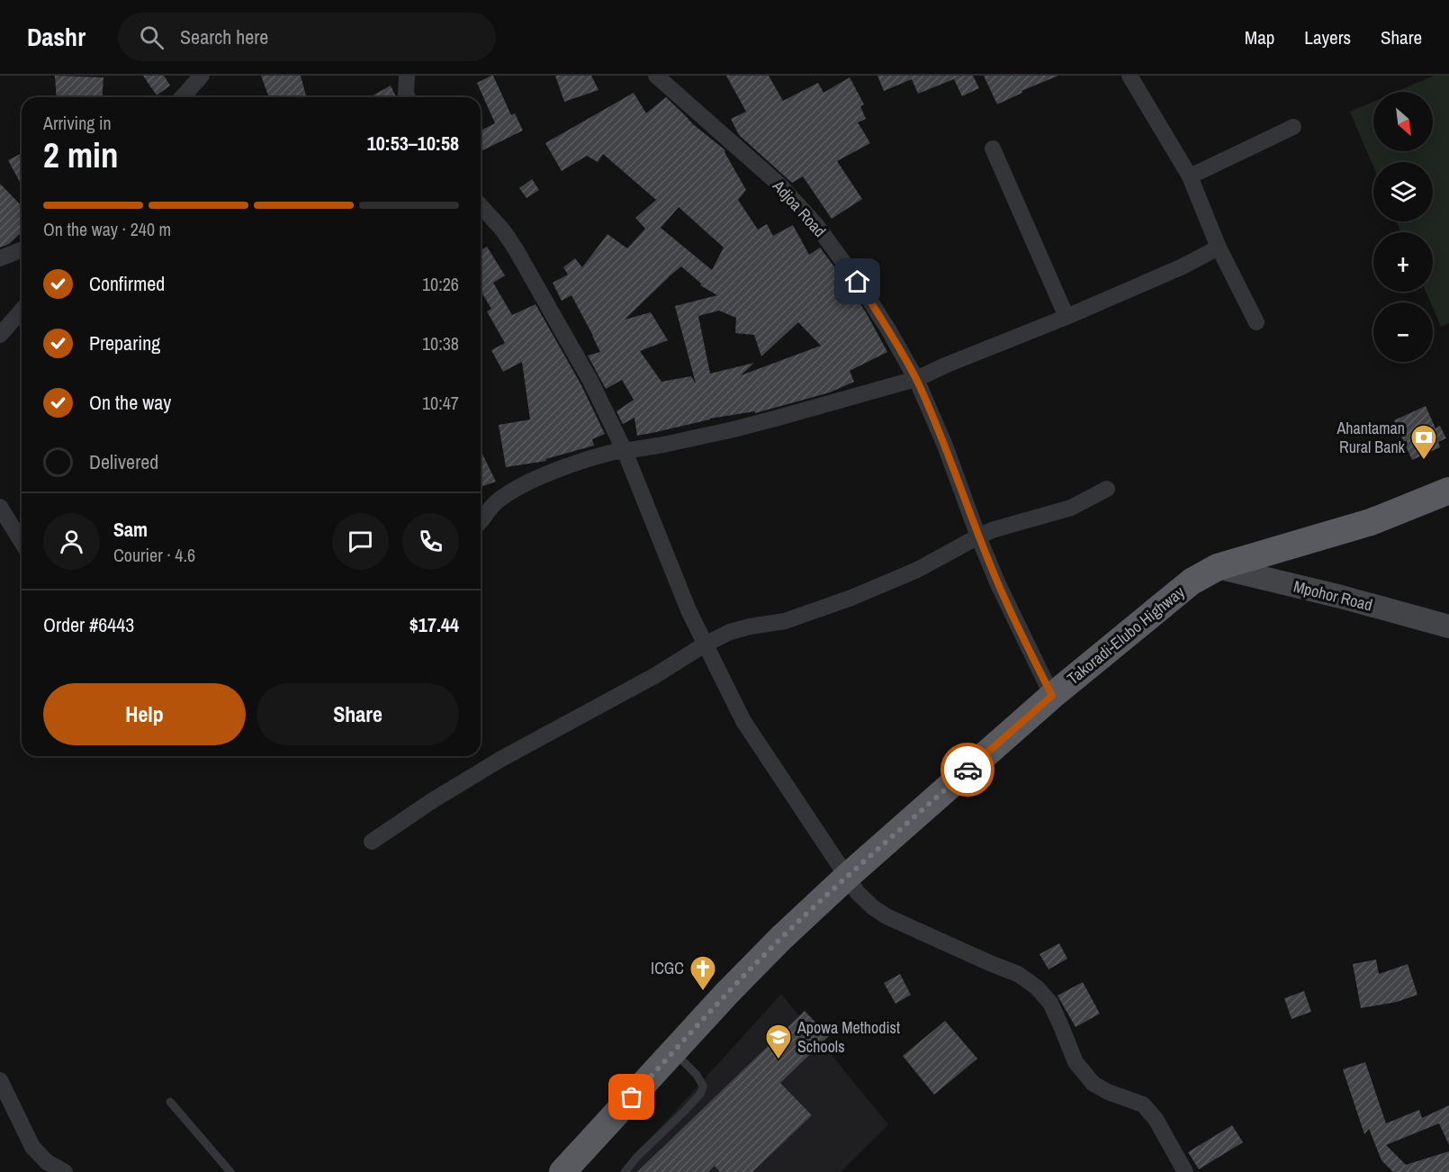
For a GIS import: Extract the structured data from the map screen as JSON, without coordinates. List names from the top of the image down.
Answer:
{
  "streets": {
    "highway": ["Takoradi-Elubo Highway"],
    "main road": ["Mpohor Road"],
    "street": ["Adjoa Road"]
  },
  "crossings": [
    ["Adjoa Road", "Takoradi-Elubo Highway"],
    ["Mpohor Road", "Takoradi-Elubo Highway"]
  ],
  "places": {
    "bank": ["Ahantaman Rural Bank"],
    "church": ["ICGC"],
    "school or university": ["Apowa Methodist Schools"]
  },
  "north": "bottom right",
  "page": {
    "header": "Dashr",
    "search": "Search here",
    "nav": ["Map", "Layers", "Share"],
    "map_buttons": ["+", "−"],
    "heading": ["2 min", "Arriving in", "10:53–10:58"],
    "panel": [
      "Sam",
      "Courier · 4.6",
      "Order #6443",
      "$17.44"
    ],
    "bar": "On the way · 240 m",
    "list": [
      ["Confirmed", "10:26"],
      ["Preparing", "10:38"],
      ["On the way", "10:47"],
      "Delivered"
    ],
    "buttons": ["Help", "Share"]
  }
}
